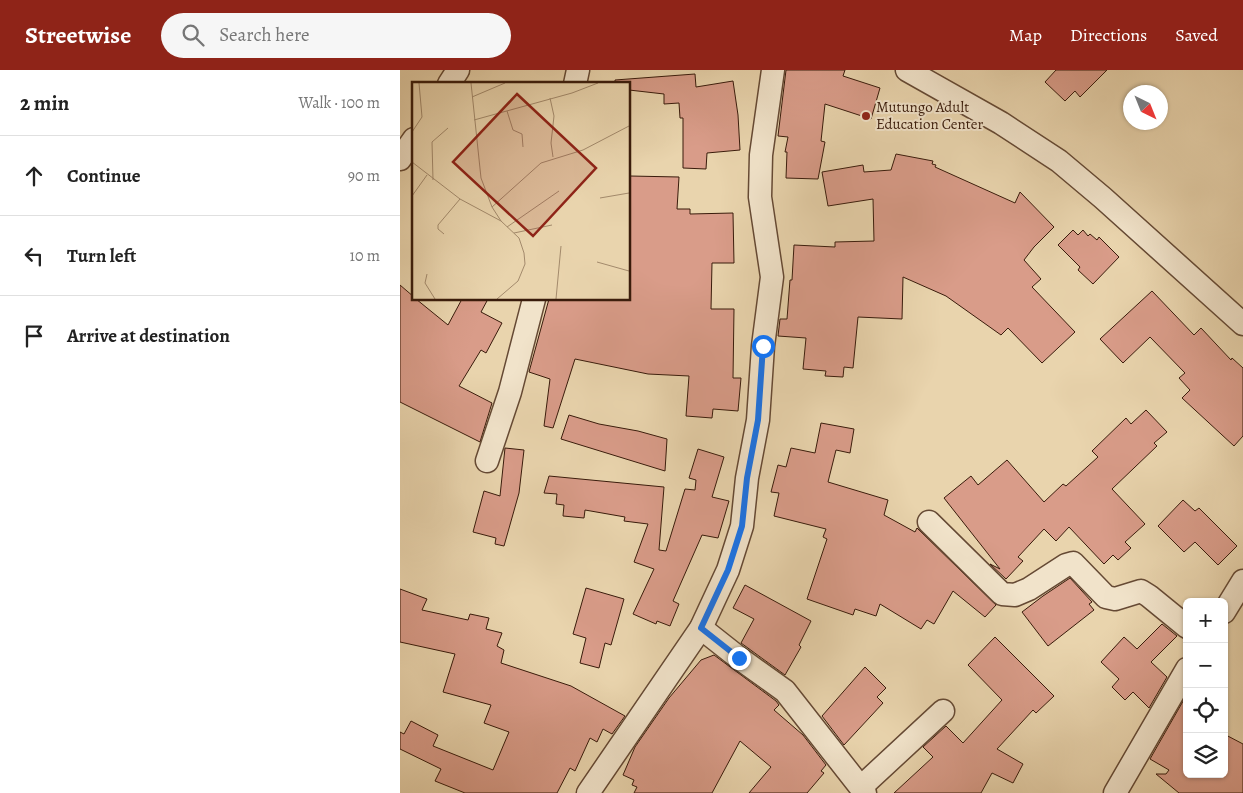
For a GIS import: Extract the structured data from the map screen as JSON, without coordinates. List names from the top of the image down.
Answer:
{
  "places": ["Mutungo Adult Education Center"],
  "north": "bottom right",
  "page": {
    "header": "Streetwise",
    "search": "Search here",
    "nav": ["Map", "Directions", "Saved"],
    "heading": ["2 min", "Walk · 100 m"],
    "list": [
      ["Continue", "90 m"],
      ["Turn left", "10 m"],
      "Arrive at destination"
    ],
    "map_buttons": ["+", "−"]
  }
}
